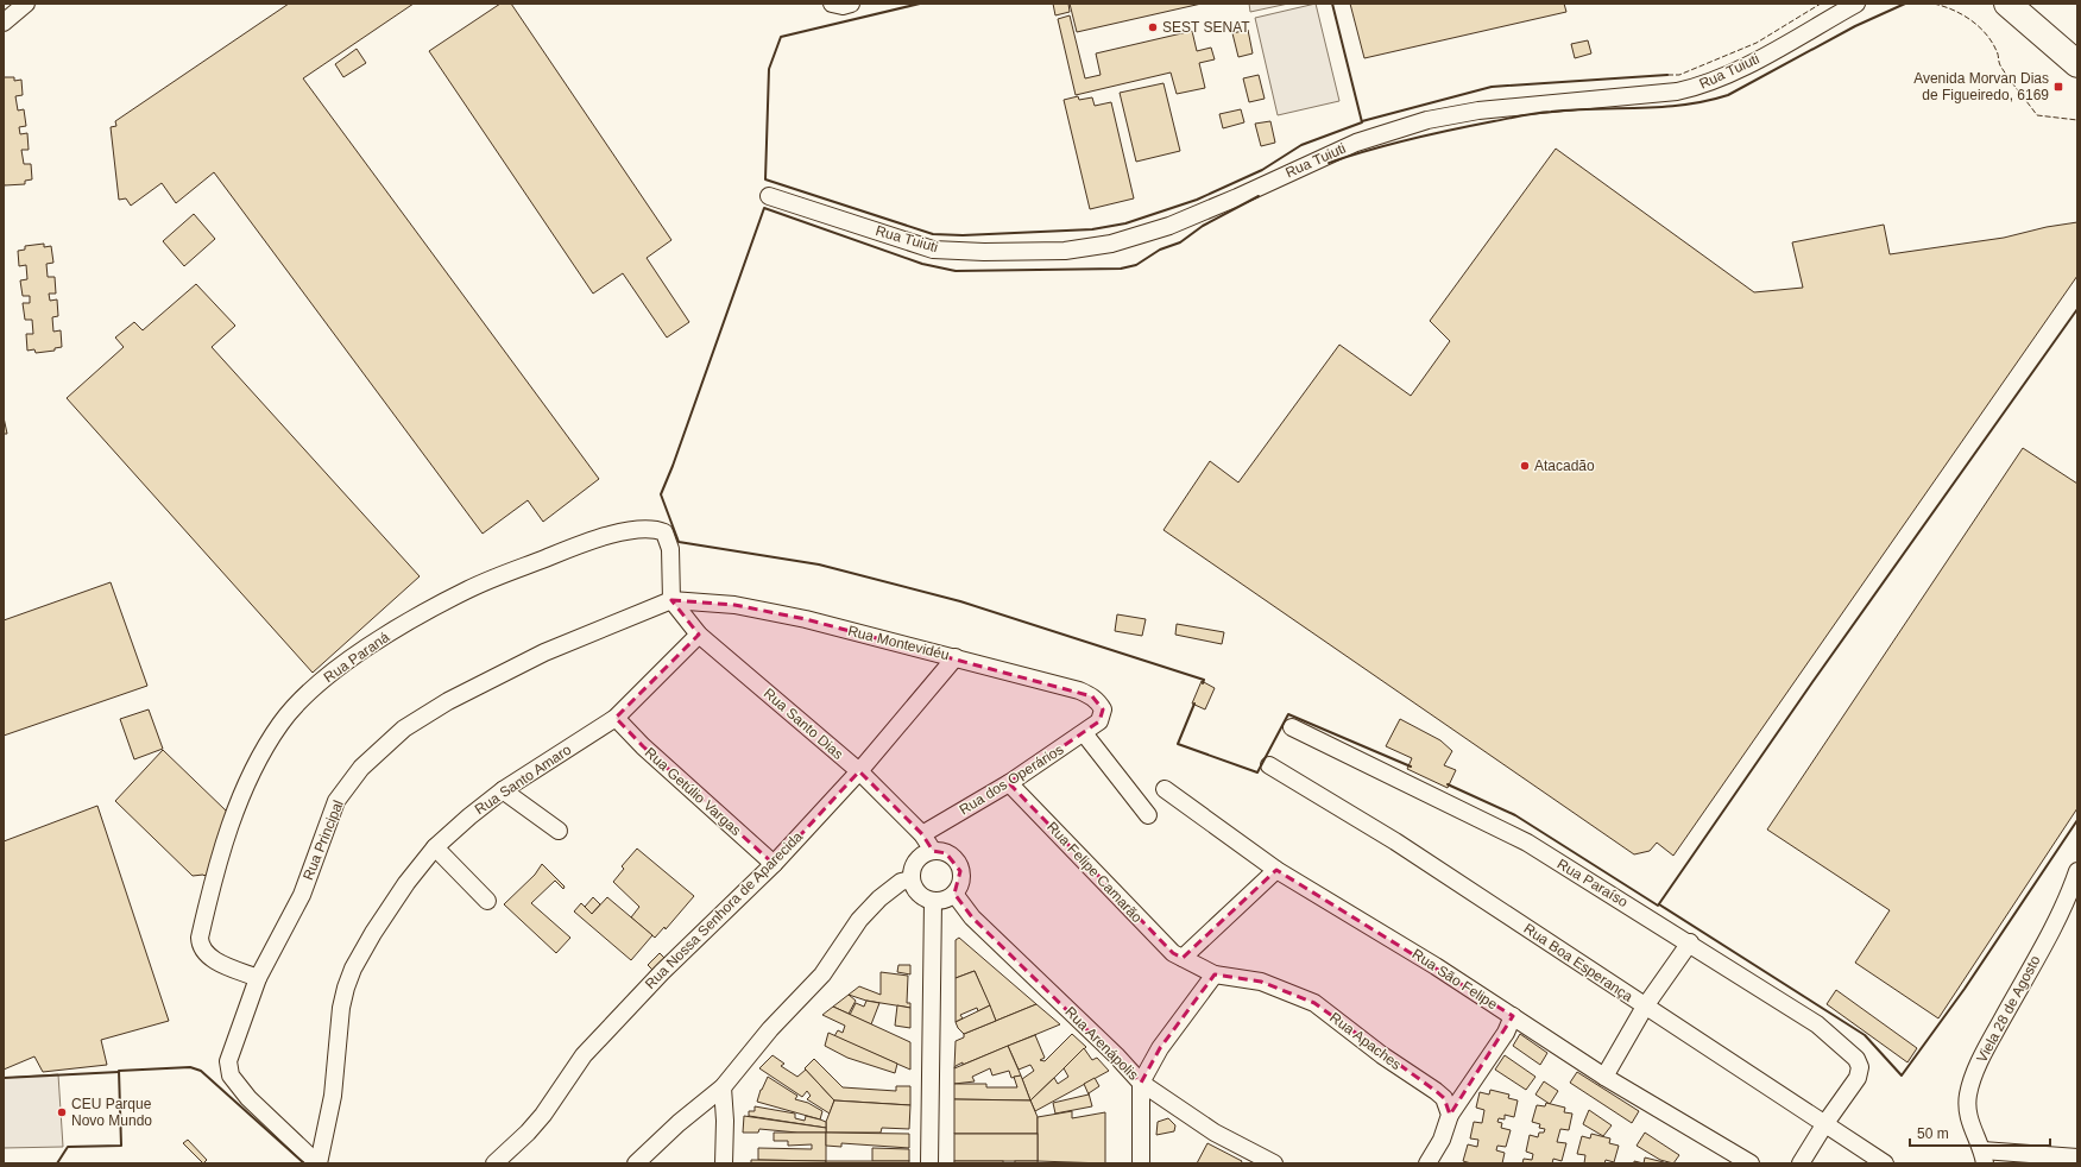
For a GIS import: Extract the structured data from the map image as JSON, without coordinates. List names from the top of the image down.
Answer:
{
  "streets": {
    "street": [
      "Rua Tuiuti",
      "Rua Montevidéu",
      "Rua Paraná",
      "Rua Santo Dias",
      "Rua Santo Amaro",
      "Rua dos Operários",
      "Rua Getúlio Vargas",
      "Rua Principal",
      "Rua Felipe Camarão",
      "Rua Paraíso",
      "Rua Nossa Senhora de Aparecida",
      "Rua Boa Esperança",
      "Rua São Felipe",
      "Viela 28 de Agosto",
      "Rua Apaches",
      "Rua Arenápolis"
    ]
  },
  "crossings": [
    ["Rua Montevidéu", "Rua Paraná"],
    ["Rua Montevidéu", "Rua Santo Dias"],
    ["Rua Montevidéu", "Rua dos Operários"],
    ["Rua Montevidéu", "Rua Principal"],
    ["Rua Montevidéu", "Rua Nossa Senhora de Aparecida"],
    ["Rua Paraná", "Rua Santo Dias"],
    ["Rua Paraná", "Rua Principal"],
    ["Rua Santo Dias", "Rua Santo Amaro"],
    ["Rua Santo Dias", "Rua dos Operários"],
    ["Rua Santo Dias", "Rua Principal"],
    ["Rua Santo Dias", "Rua Nossa Senhora de Aparecida"],
    ["Rua Santo Dias", "Rua Arenápolis"],
    ["Rua Santo Amaro", "Rua Getúlio Vargas"],
    ["Rua Santo Amaro", "Rua Principal"],
    ["Rua dos Operários", "Rua Felipe Camarão"],
    ["Rua Getúlio Vargas", "Rua Nossa Senhora de Aparecida"],
    ["Rua Felipe Camarão", "Rua Apaches"],
    ["Rua Paraíso", "Rua Boa Esperança"]
  ],
  "places": {
    "other": ["SEST SENAT", "Atacadão", "CEU Parque Novo Mundo"],
    "transit": ["Avenida Morvan Dias de Figueiredo, 6169"]
  },
  "scale_bar": "50 m"
}
